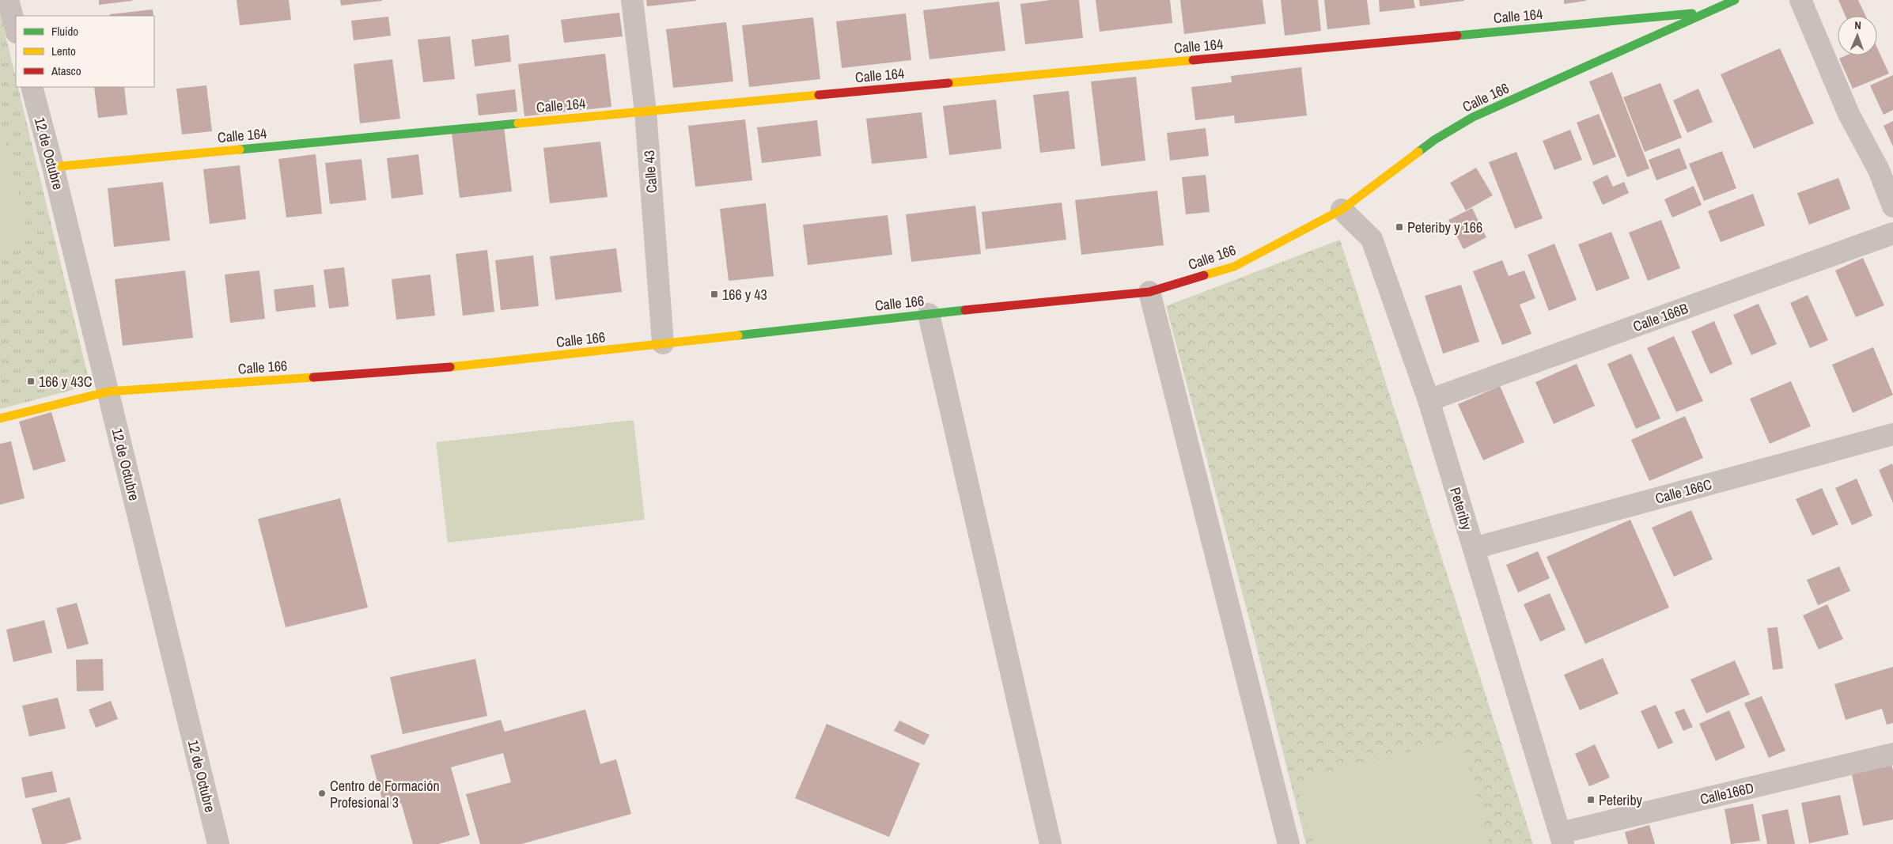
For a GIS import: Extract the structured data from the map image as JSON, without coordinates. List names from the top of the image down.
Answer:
{
  "streets": {
    "street": [
      "Calle 164",
      "Calle 166",
      "12 de Octubre",
      "Calle 43",
      "Calle 166B",
      "Calle 166C",
      "Peteriby",
      "Calle166D"
    ]
  },
  "crossings": [
    ["Calle 164", "Calle 166"],
    ["Calle 164", "12 de Octubre"],
    ["Calle 164", "Calle 43"],
    ["Calle 166", "12 de Octubre"],
    ["Calle 166", "Calle 43"],
    ["Calle 166", "Peteriby"],
    ["Calle 166B", "Peteriby"],
    ["Calle 166C", "Peteriby"],
    ["Peteriby", "Calle166D"]
  ],
  "places": {
    "transit": [
      "Peteriby y 166",
      "166 y 43",
      "166 y 43C",
      "Peteriby"
    ],
    "other": ["Centro de Formación Profesional 3"]
  },
  "legend": ["Fluido", "Lento", "Atasco"],
  "north": "top"
}
